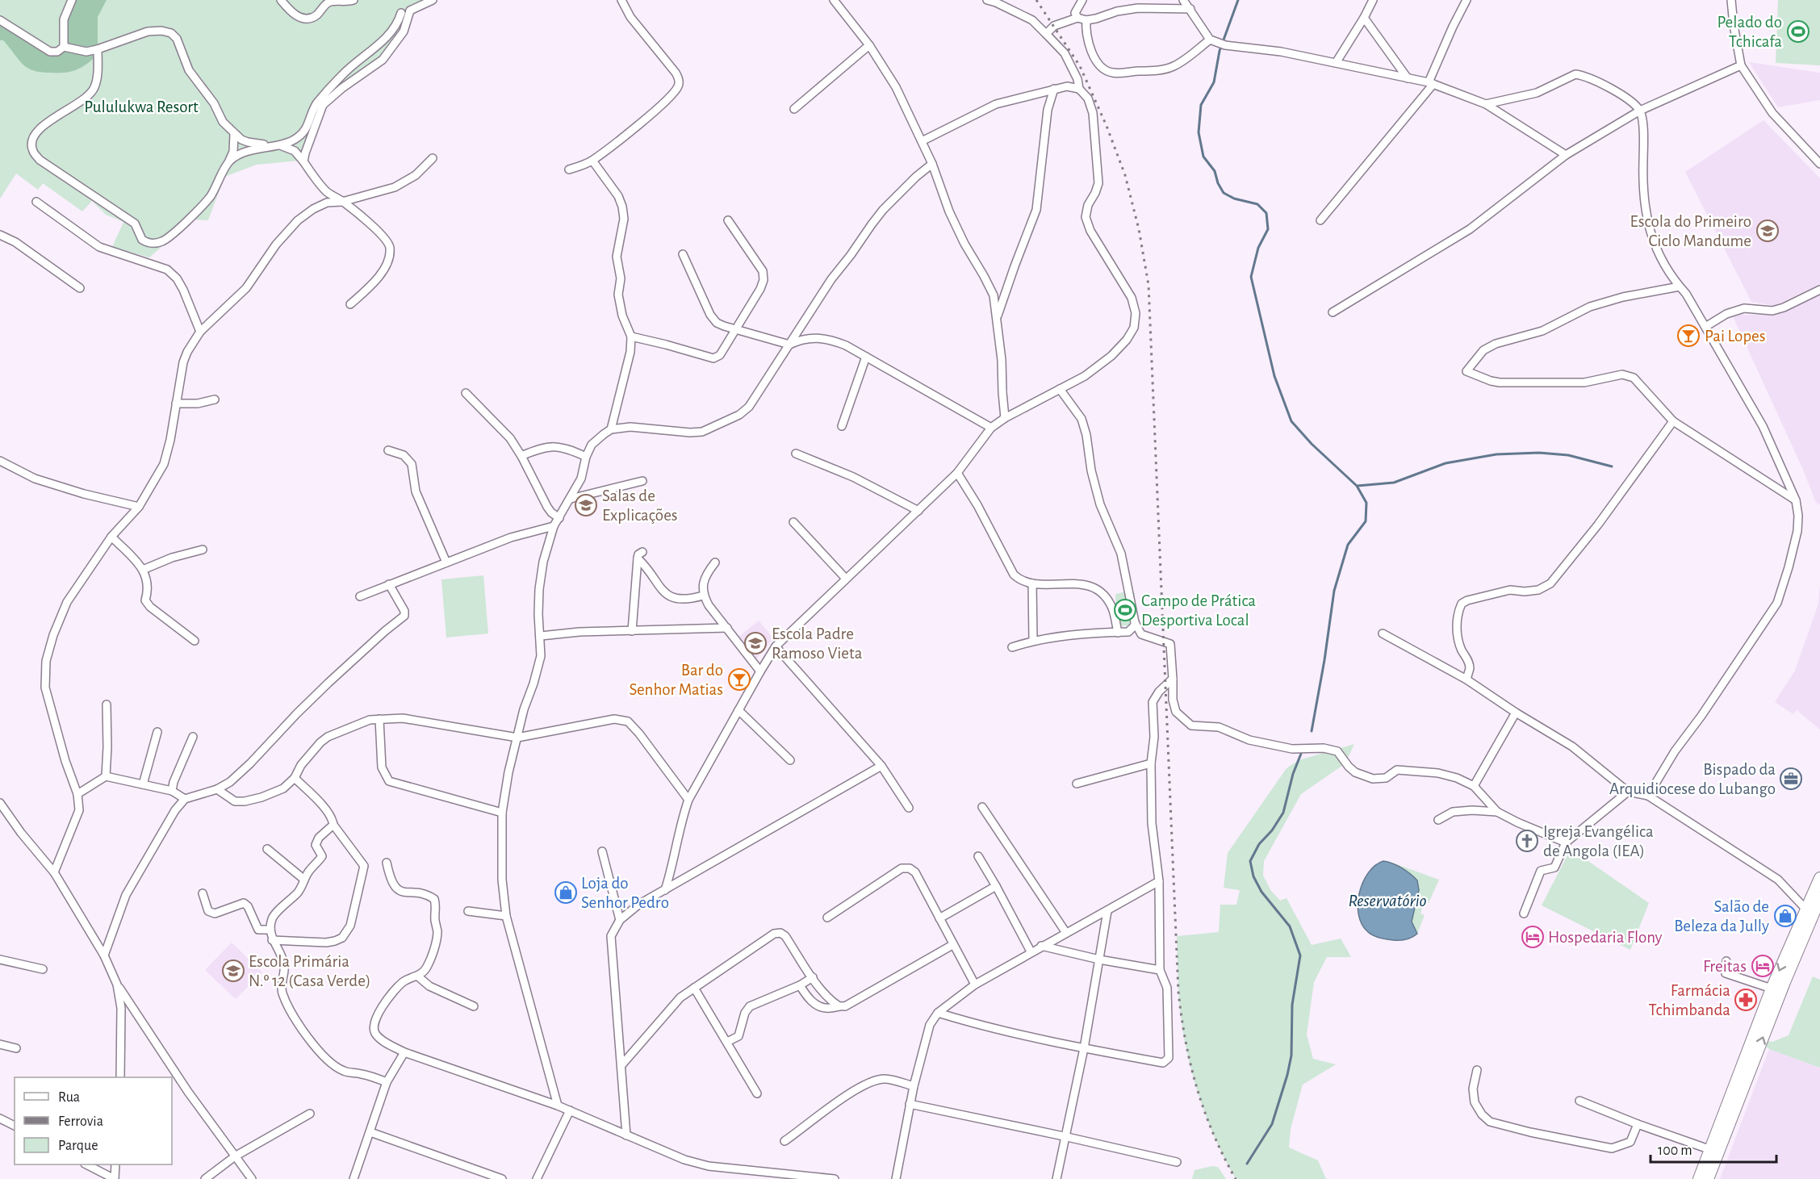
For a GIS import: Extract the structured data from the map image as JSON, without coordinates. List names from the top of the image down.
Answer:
{
  "water": ["Reservatório"],
  "parks": ["Pululukwa Resort"],
  "places": {
    "sports": ["Pelado do Tchicafa", "Campo de Prática Desportiva Local"],
    "school or university": [
      "Escola do Primeiro Ciclo Mandume",
      "Salas de Explicações",
      "Escola Padre Ramoso Vieta",
      "Escola Primária N.º 12 (Casa Verde)"
    ],
    "bar": ["Pai Lopes", "Bar do Senhor Matias"],
    "office": ["Bispado da Arquidiocese do Lubango"],
    "church": ["Igreja Evangélica de Angola (IEA)"],
    "shop": ["Loja do Senhor Pedro", "Salão de Beleza da Jully"],
    "hotel": ["Hospedaria Flony", "Freitas"],
    "pharmacy": ["Farmácia Tchimbanda"]
  },
  "legend": ["Rua", "Ferrovia", "Parque"],
  "scale_bar": "100 m"
}
